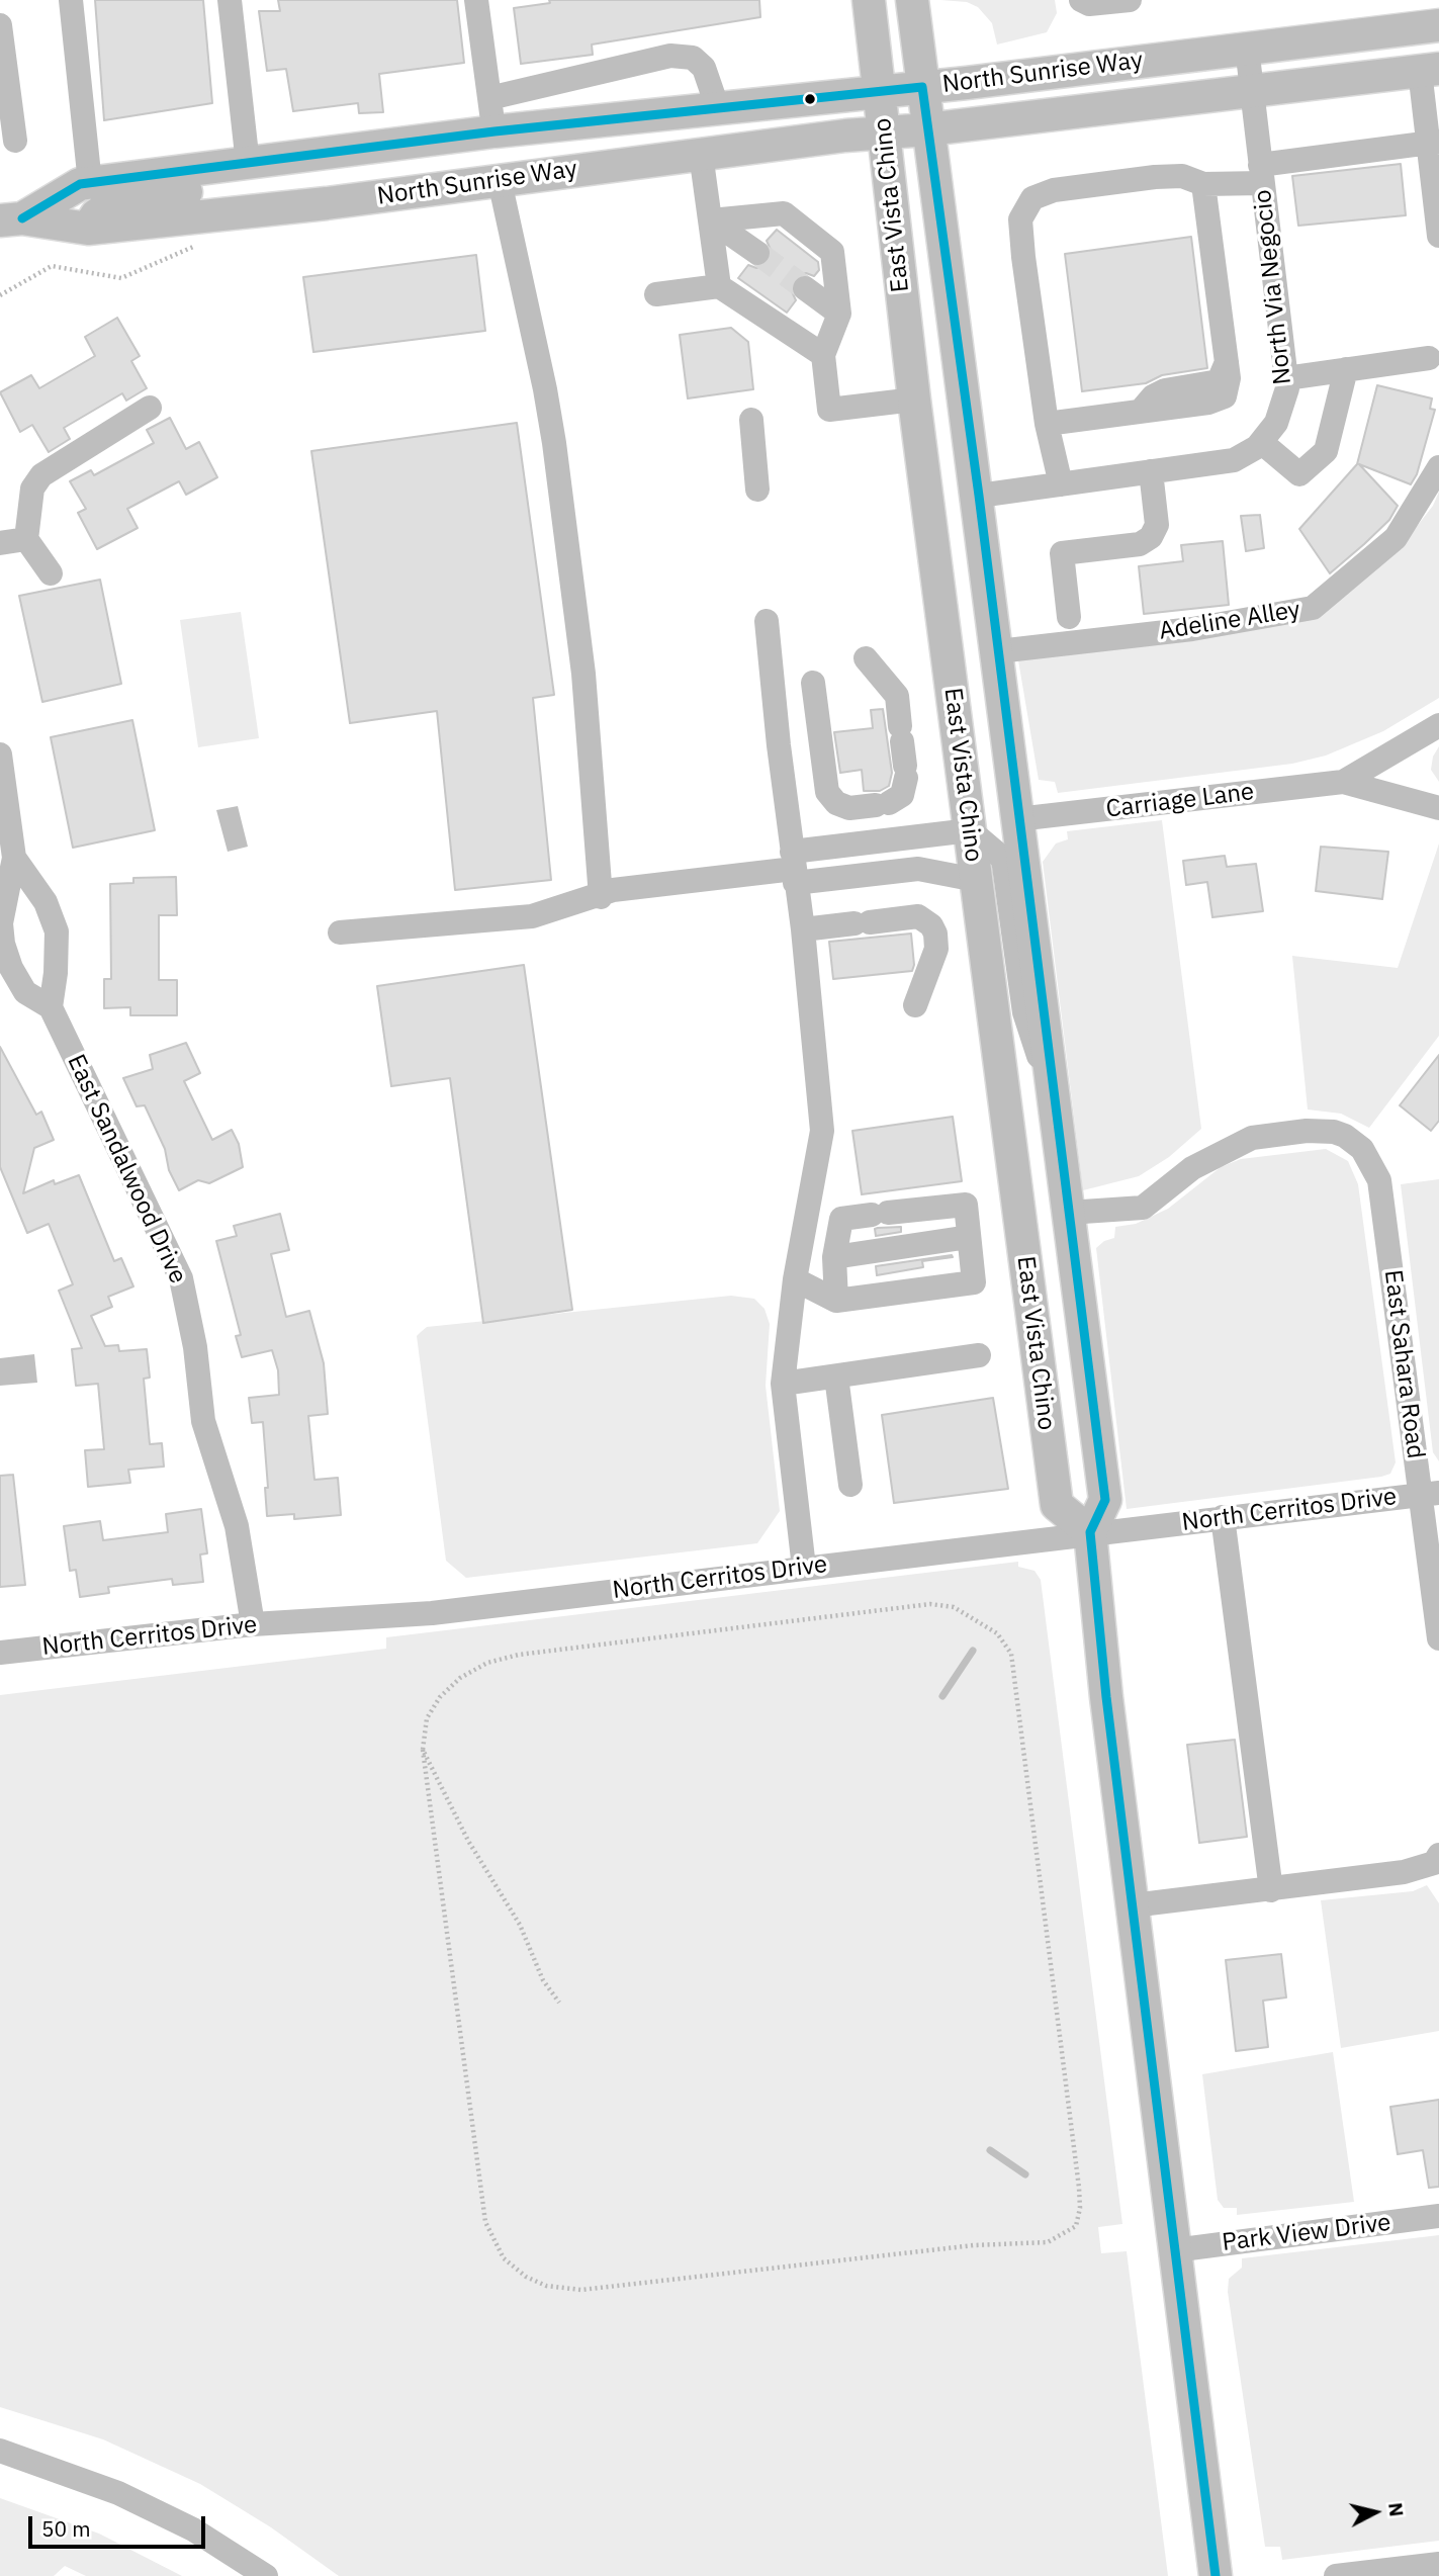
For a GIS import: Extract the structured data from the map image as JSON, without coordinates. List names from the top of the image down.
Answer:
{
  "streets": {
    "main road": ["North Sunrise Way", "East Vista Chino"],
    "street": [
      "North Via Negocio",
      "Adeline Alley",
      "Carriage Lane",
      "East Sandalwood Drive",
      "East Sahara Road",
      "North Cerritos Drive",
      "Park View Drive"
    ]
  },
  "crossings": [
    ["North Sunrise Way", "East Vista Chino"],
    ["North Sunrise Way", "North Via Negocio"],
    ["East Vista Chino", "North Via Negocio"],
    ["East Vista Chino", "Adeline Alley"],
    ["East Vista Chino", "Carriage Lane"],
    ["East Vista Chino", "East Sahara Road"],
    ["East Vista Chino", "North Cerritos Drive"],
    ["East Sandalwood Drive", "North Cerritos Drive"],
    ["East Sahara Road", "North Cerritos Drive"]
  ],
  "scale_bar": "50 m",
  "north": "right"
}
